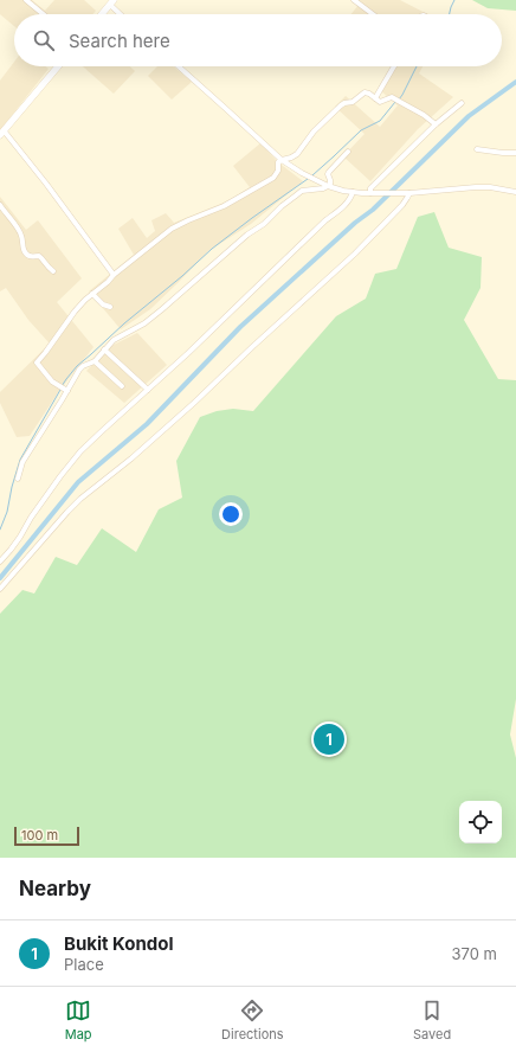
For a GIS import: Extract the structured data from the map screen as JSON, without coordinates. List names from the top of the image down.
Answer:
{
  "scale_bar": "100 m",
  "page": {
    "search": "Search here",
    "pins": "1",
    "scale": "100 m",
    "heading": "Nearby",
    "list": [
      {
        "mark": "1",
        "name": "Bukit Kondol",
        "note": "Place",
        "value": "370 m"
      }
    ],
    "nav": ["Map", "Directions", "Saved"]
  }
}
